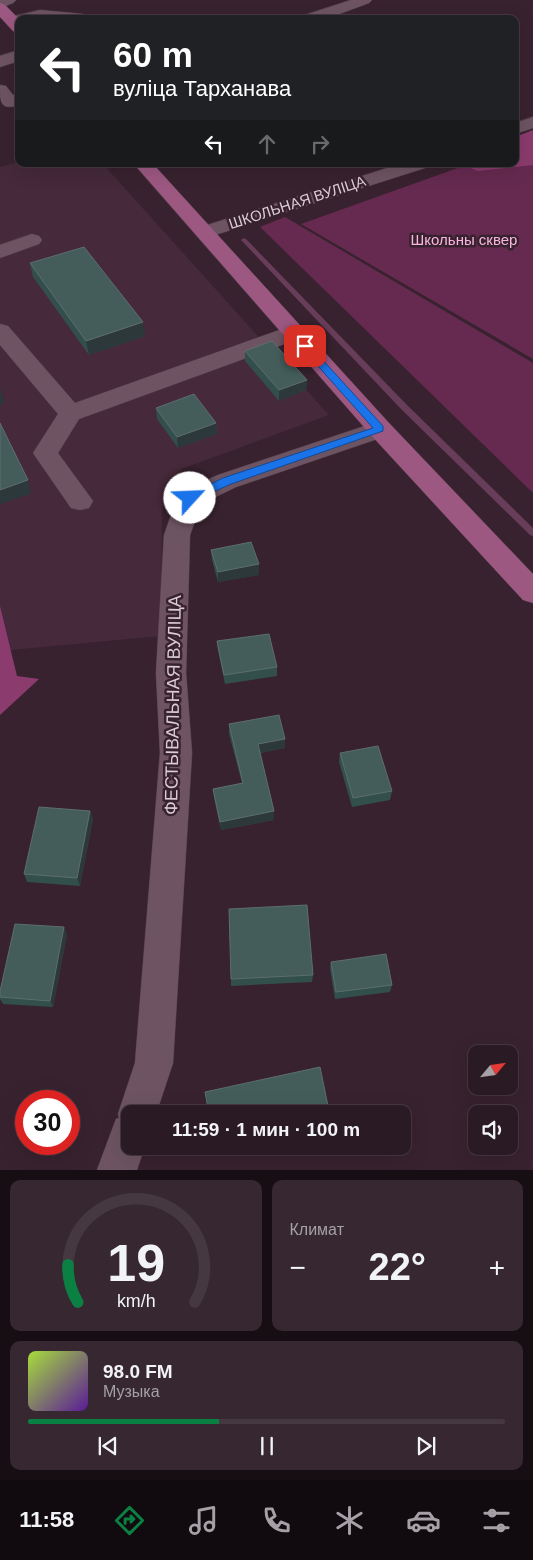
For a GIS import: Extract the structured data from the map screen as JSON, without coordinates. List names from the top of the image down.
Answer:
{
  "streets": {
    "street": ["ШКОЛЬНАЯ ВУЛІЦА", "ФЕСТЫВАЛЬНАЯ ВУЛІЦА"]
  },
  "parks": ["Школьны сквер"],
  "north": "top right",
  "page": {
    "turn": ["60 m", "вуліца Тарханава"],
    "limit": "30",
    "trip": "11:59 · 1 мин · 100 m",
    "tile": "Климат",
    "heat": ["−", "22°", "+"],
    "song": ["98.0 FM", "Музыка"],
    "tabs": "11:58",
    "gauge": ["19", "km/h"]
  }
}
